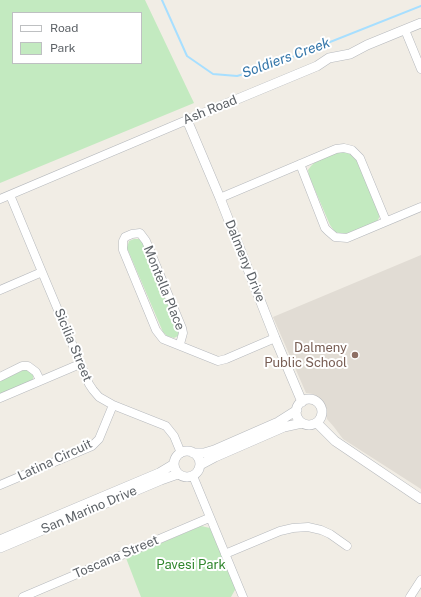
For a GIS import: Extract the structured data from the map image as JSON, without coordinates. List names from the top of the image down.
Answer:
{
  "streets": {
    "street": [
      "Ash Road",
      "Dalmeny Drive",
      "Montella Place",
      "Sicilia Street",
      "Latina Circuit",
      "San Marino Drive",
      "Toscana Street"
    ]
  },
  "crossings": [
    ["Ash Road", "Dalmeny Drive"],
    ["Ash Road", "Sicilia Street"],
    ["Dalmeny Drive", "Montella Place"],
    ["Sicilia Street", "Latina Circuit"],
    ["Sicilia Street", "San Marino Drive"]
  ],
  "water": ["Soldiers Creek"],
  "parks": ["Pavesi Park"],
  "places": ["Dalmeny Public School"],
  "legend": ["Road", "Park"]
}
